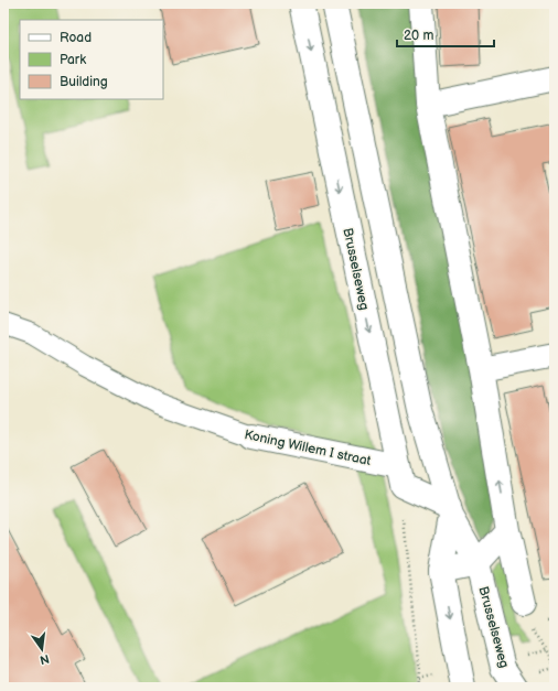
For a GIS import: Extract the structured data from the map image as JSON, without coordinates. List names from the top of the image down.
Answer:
{
  "streets": {
    "street": ["Brusselseweg", "Koning Willem I straat"]
  },
  "crossings": [
    ["Brusselseweg", "Koning Willem I straat"]
  ],
  "legend": ["Road", "Park", "Building"],
  "scale_bar": "20 m",
  "north": "bottom"
}
